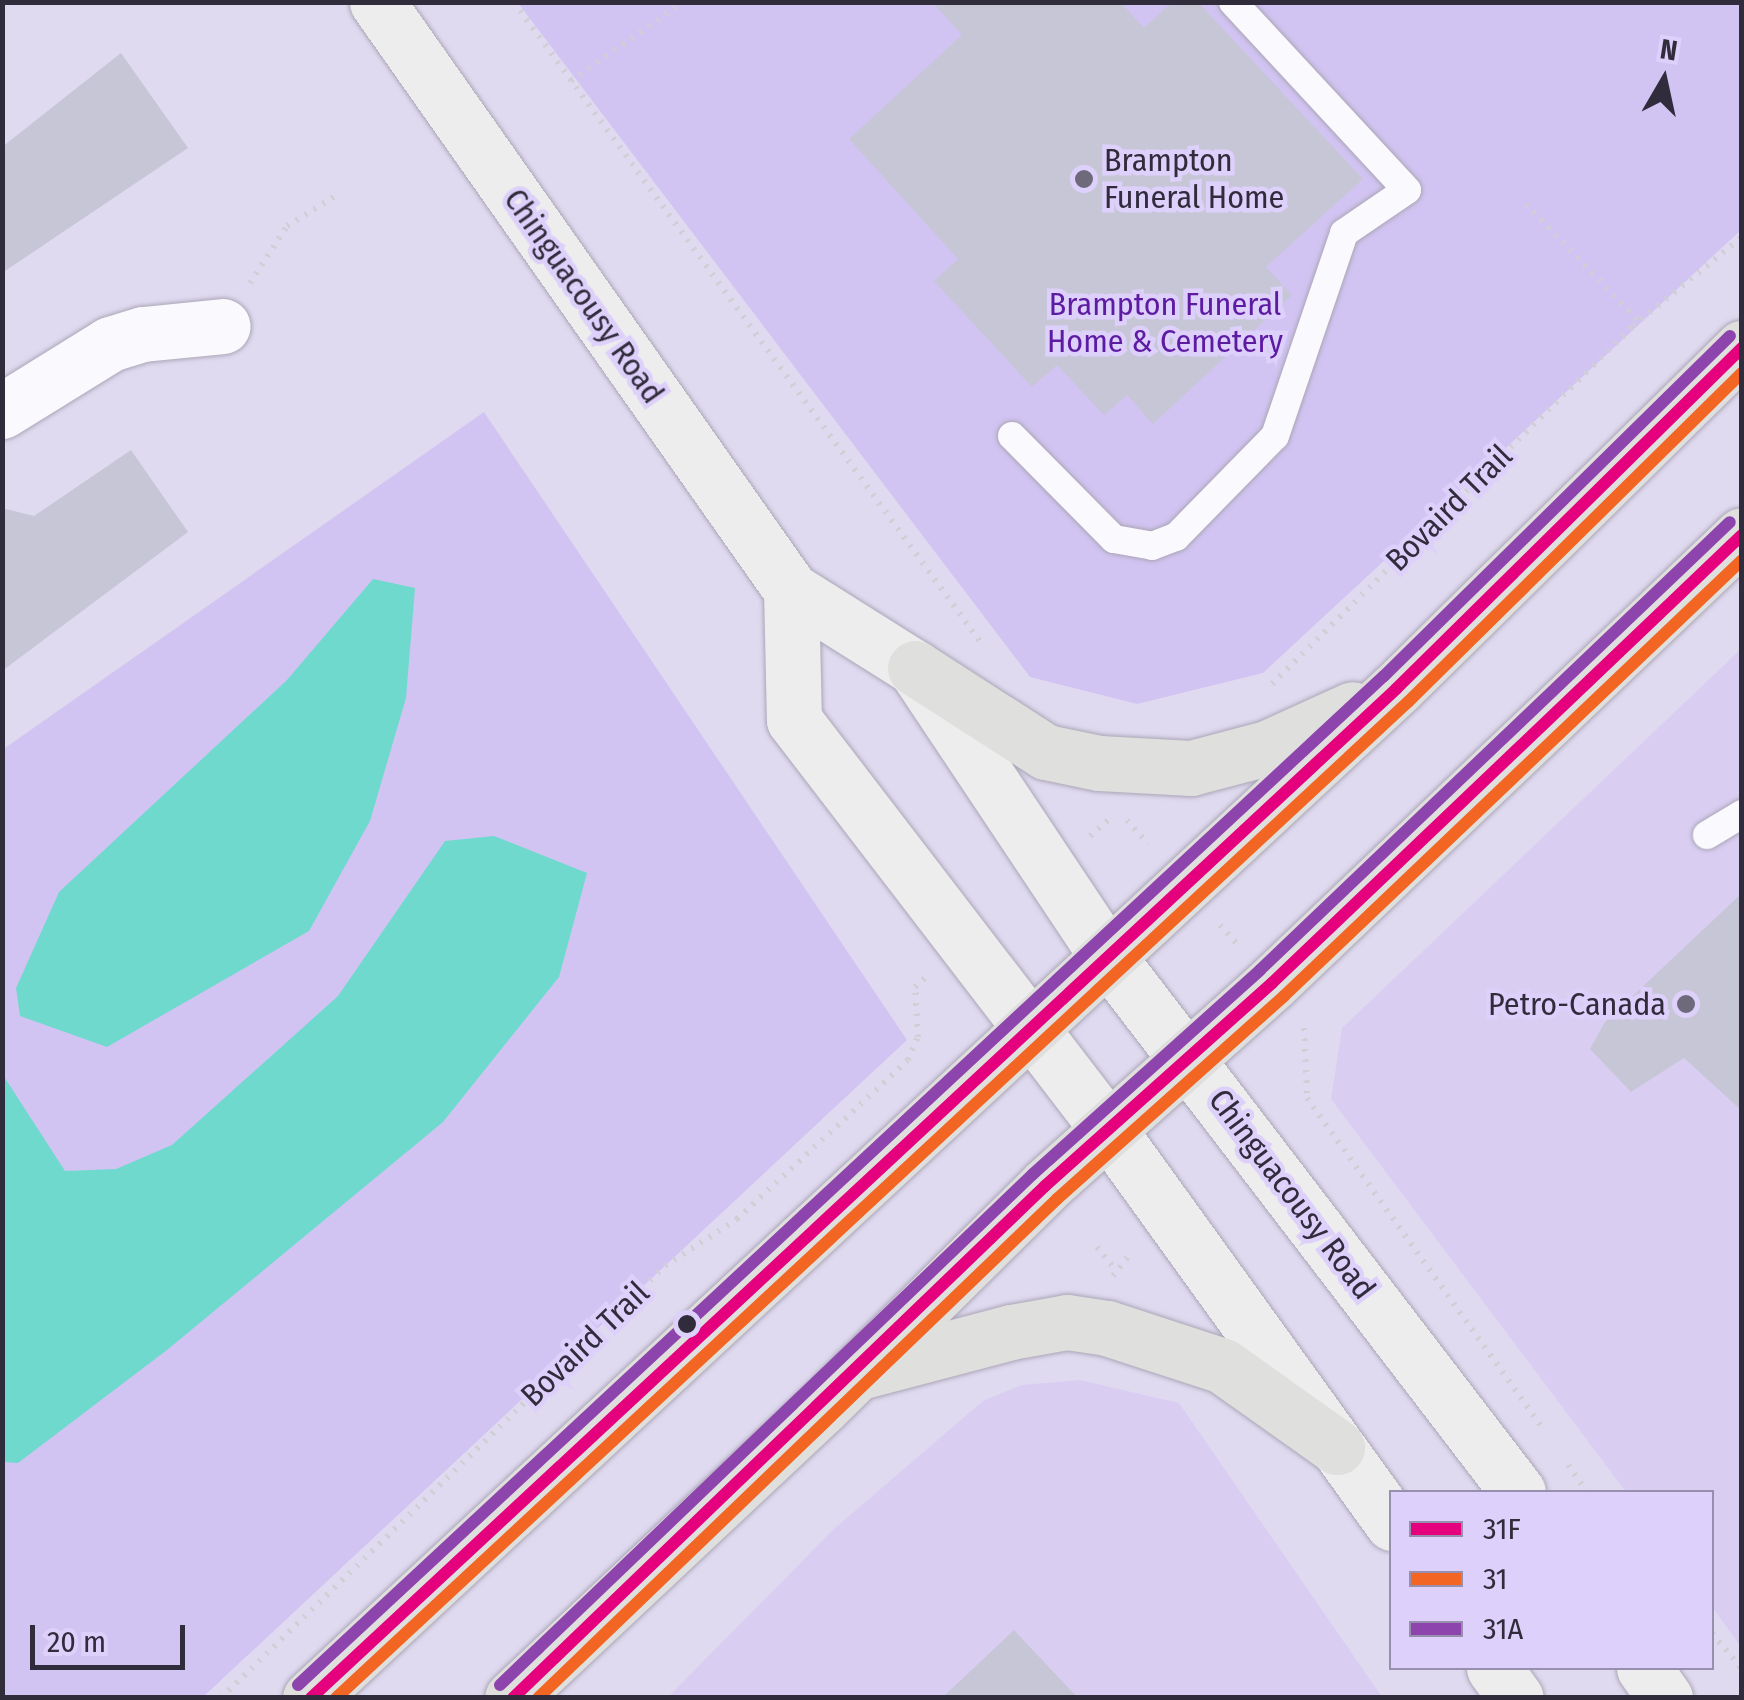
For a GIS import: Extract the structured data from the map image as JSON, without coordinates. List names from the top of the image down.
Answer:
{
  "streets": {
    "main road": ["Chinguacousy Road"],
    "path": ["Bovaird Trail"]
  },
  "parks": ["Brampton Funeral Home & Cemetery"],
  "places": ["Brampton Funeral Home", "Petro-Canada"],
  "lines": ["transit line 31A", "transit line 31F", "transit line 31"],
  "legend": ["31F", "31", "31A"],
  "scale_bar": "20 m",
  "north": "top"
}
